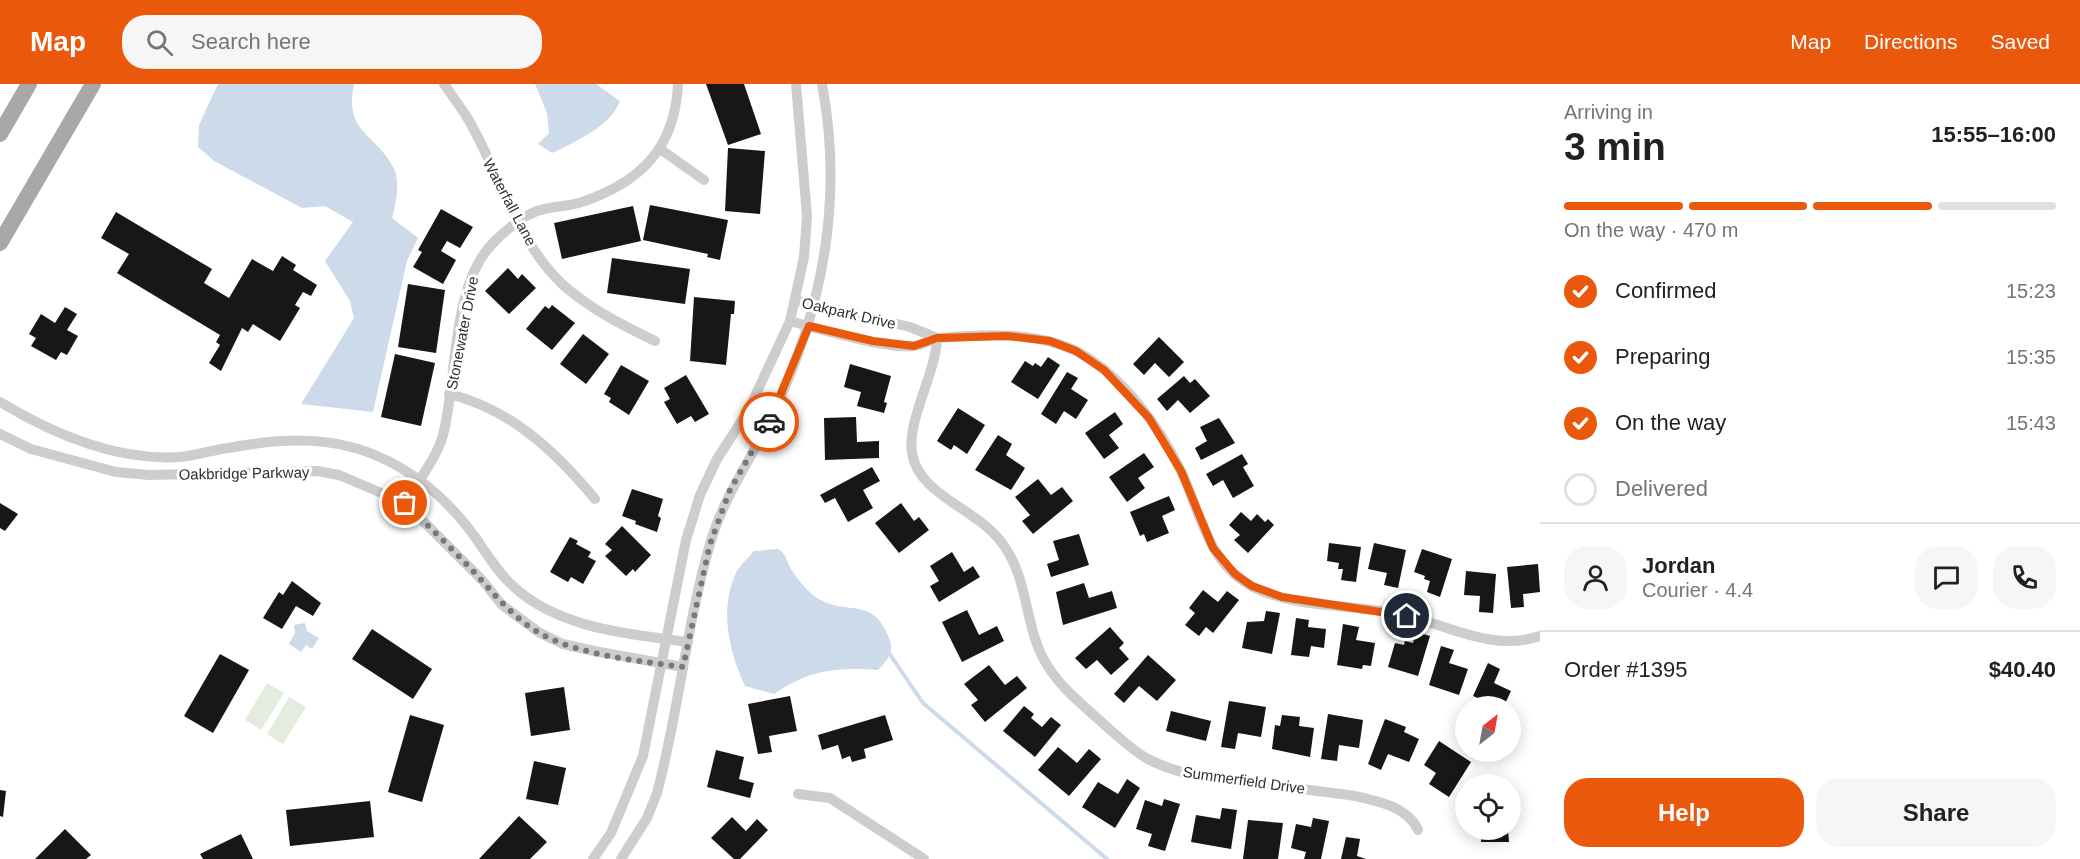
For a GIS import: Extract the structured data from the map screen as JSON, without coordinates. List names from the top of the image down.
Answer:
{
  "streets": {
    "street": [
      "Waterfall Lane",
      "Oakpark Drive",
      "Stonewater Drive",
      "Oakbridge Parkway",
      "Summerfield Drive"
    ]
  },
  "crossings": [
    ["Waterfall Lane", "Stonewater Drive"],
    ["Oakpark Drive", "Summerfield Drive"],
    ["Stonewater Drive", "Oakbridge Parkway"]
  ],
  "north": "top right",
  "page": {
    "header": "Map",
    "search": "Search here",
    "nav": ["Map", "Directions", "Saved"],
    "heading": ["3 min", "Arriving in", "15:55–16:00"],
    "panel": [
      "Jordan",
      "Courier · 4.4",
      "Order #1395",
      "$40.40"
    ],
    "bar": "On the way · 470 m",
    "list": [
      ["Confirmed", "15:23"],
      ["Preparing", "15:35"],
      ["On the way", "15:43"],
      "Delivered"
    ],
    "buttons": ["Help", "Share"]
  }
}
